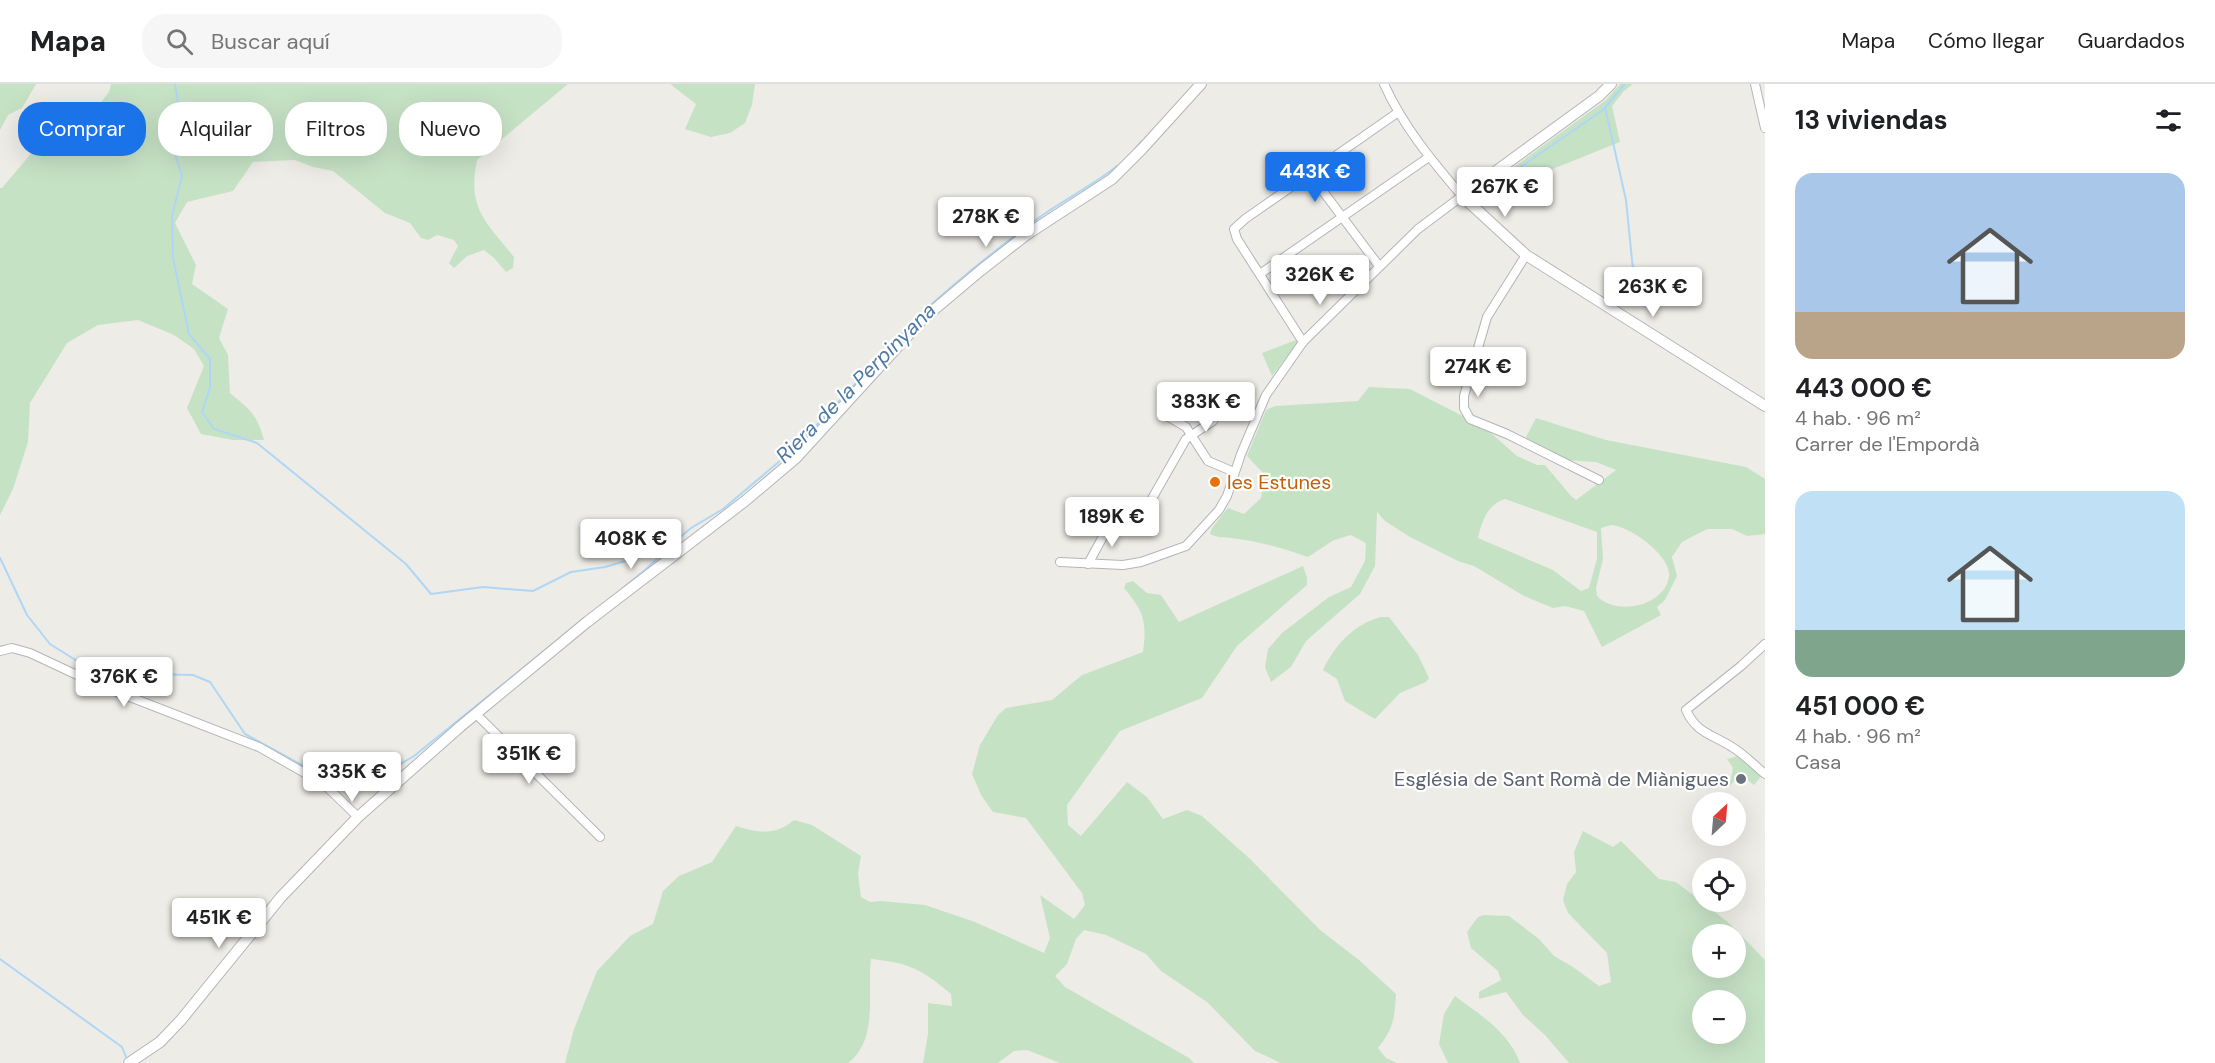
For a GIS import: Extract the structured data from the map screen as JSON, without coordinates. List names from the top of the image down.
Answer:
{
  "water": ["Riera de la Perpinyana"],
  "places": ["les Estunes", "Església de Sant Romà de Miànigues"],
  "north": "top right",
  "page": {
    "header": "Mapa",
    "search": "Buscar aquí",
    "nav": ["Mapa", "Cómo llegar", "Guardados"],
    "heading": "13 viviendas",
    "chip": [
      "Comprar",
      "Alquilar",
      "Filtros",
      "Nuevo"
    ],
    "price": [
      "443K €",
      "267K €",
      "278K €",
      "326K €",
      "263K €",
      "274K €",
      "383K €",
      "189K €",
      "408K €",
      "376K €",
      "351K €",
      "335K €",
      "451K €"
    ],
    "list": [
      {
        "name": "443 000 €",
        "note": "4 hab. · 96 m² · Carrer de l'Empordà"
      },
      {
        "name": "451 000 €",
        "note": "4 hab. · 96 m² · Casa"
      }
    ],
    "map_buttons": ["+", "−"]
  }
}
